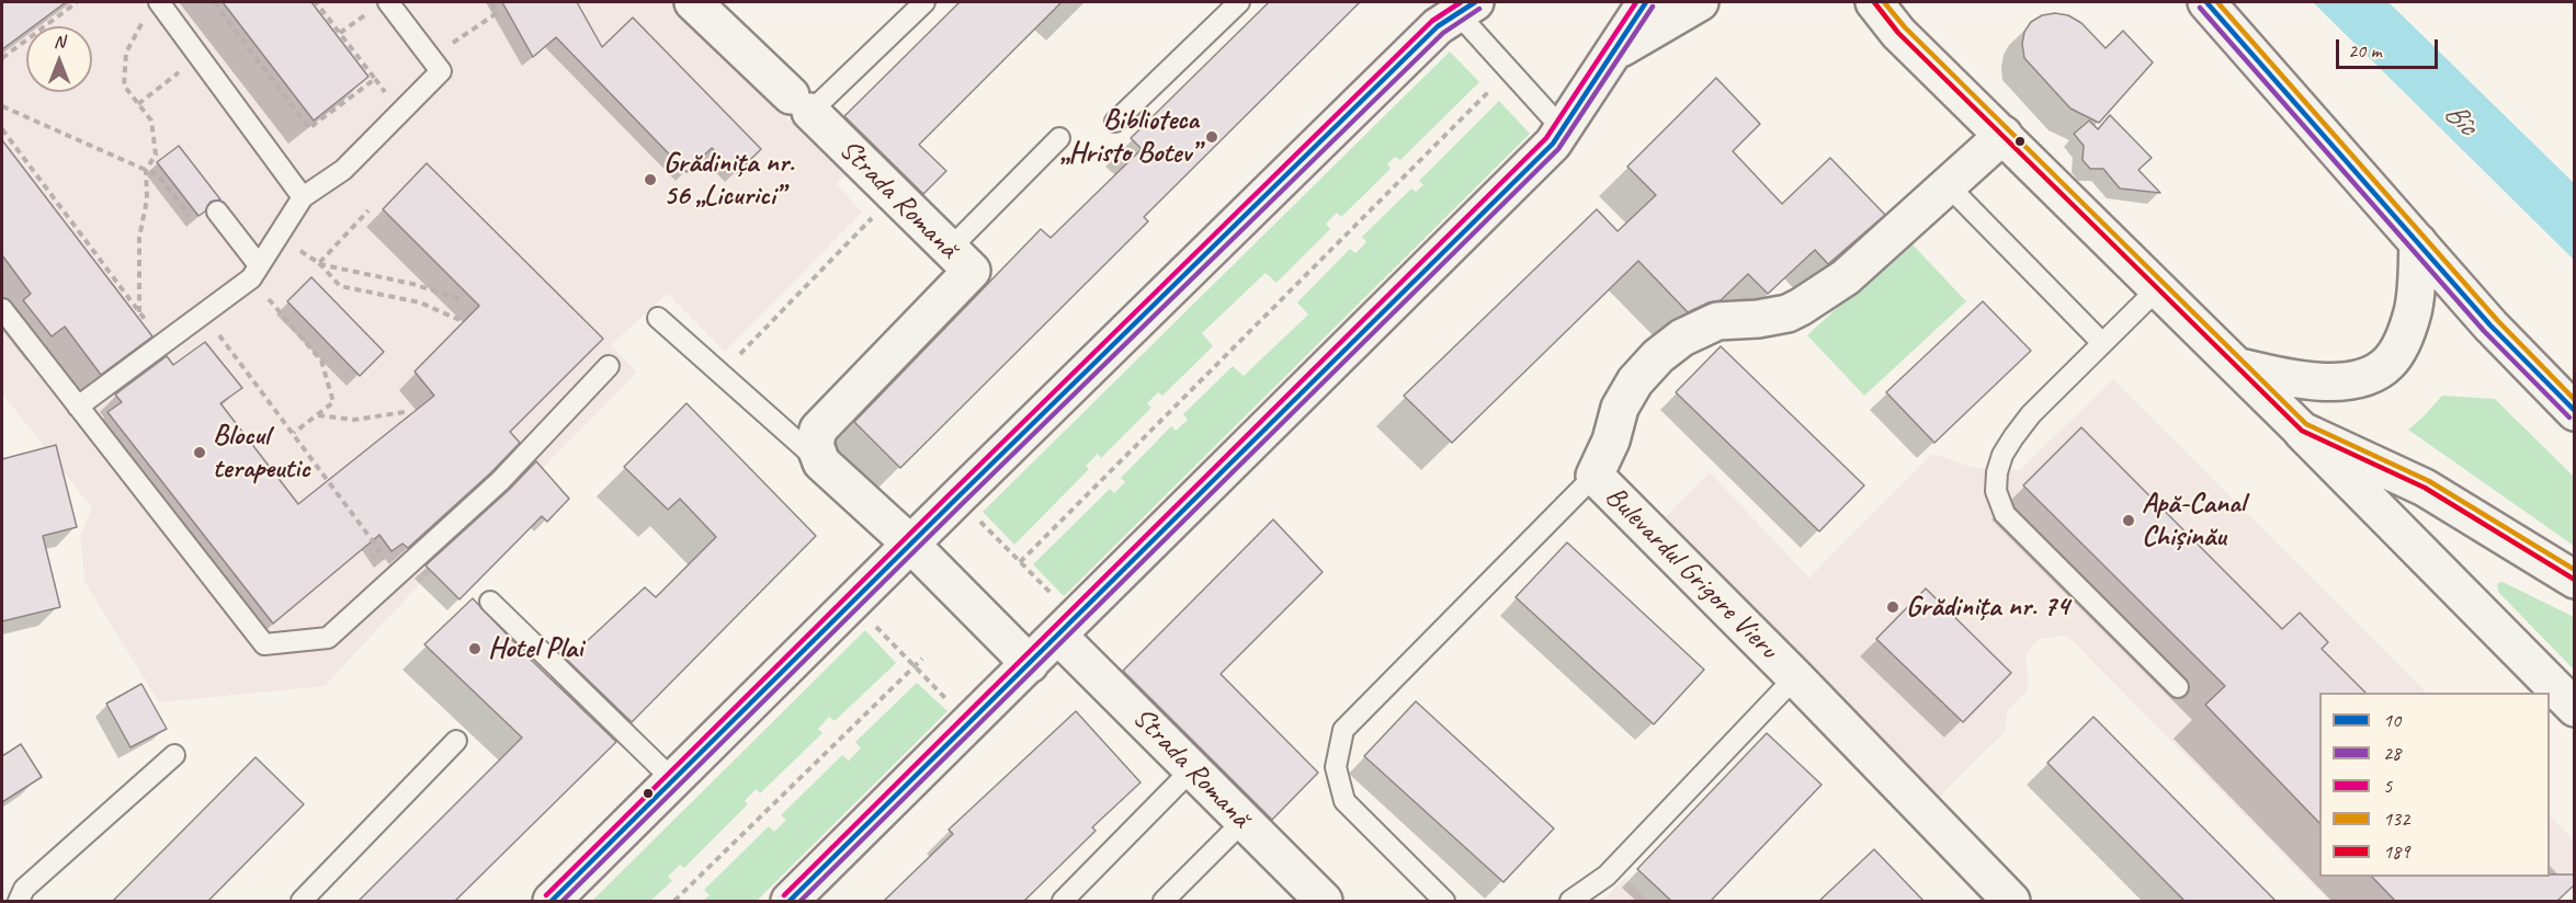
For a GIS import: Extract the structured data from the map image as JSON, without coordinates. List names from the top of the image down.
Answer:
{
  "streets": {
    "main road": ["Strada Romană", "Bulevardul Grigore Vieru"]
  },
  "water": ["Bîc"],
  "places": [
    "Biblioteca „Hristo Botev”",
    "Grădinița nr. 56 „Licurici”",
    "Blocul terapeutic",
    "Apă-Canal Chișinău",
    "Grădinița nr. 74",
    "Hotel Plai"
  ],
  "lines": [
    "transit line 10",
    "transit line 5",
    "transit line 132",
    "transit line 189",
    "transit line 28"
  ],
  "legend": [
    "10",
    "28",
    "5",
    "132",
    "189"
  ],
  "scale_bar": "20 m",
  "north": "top"
}
